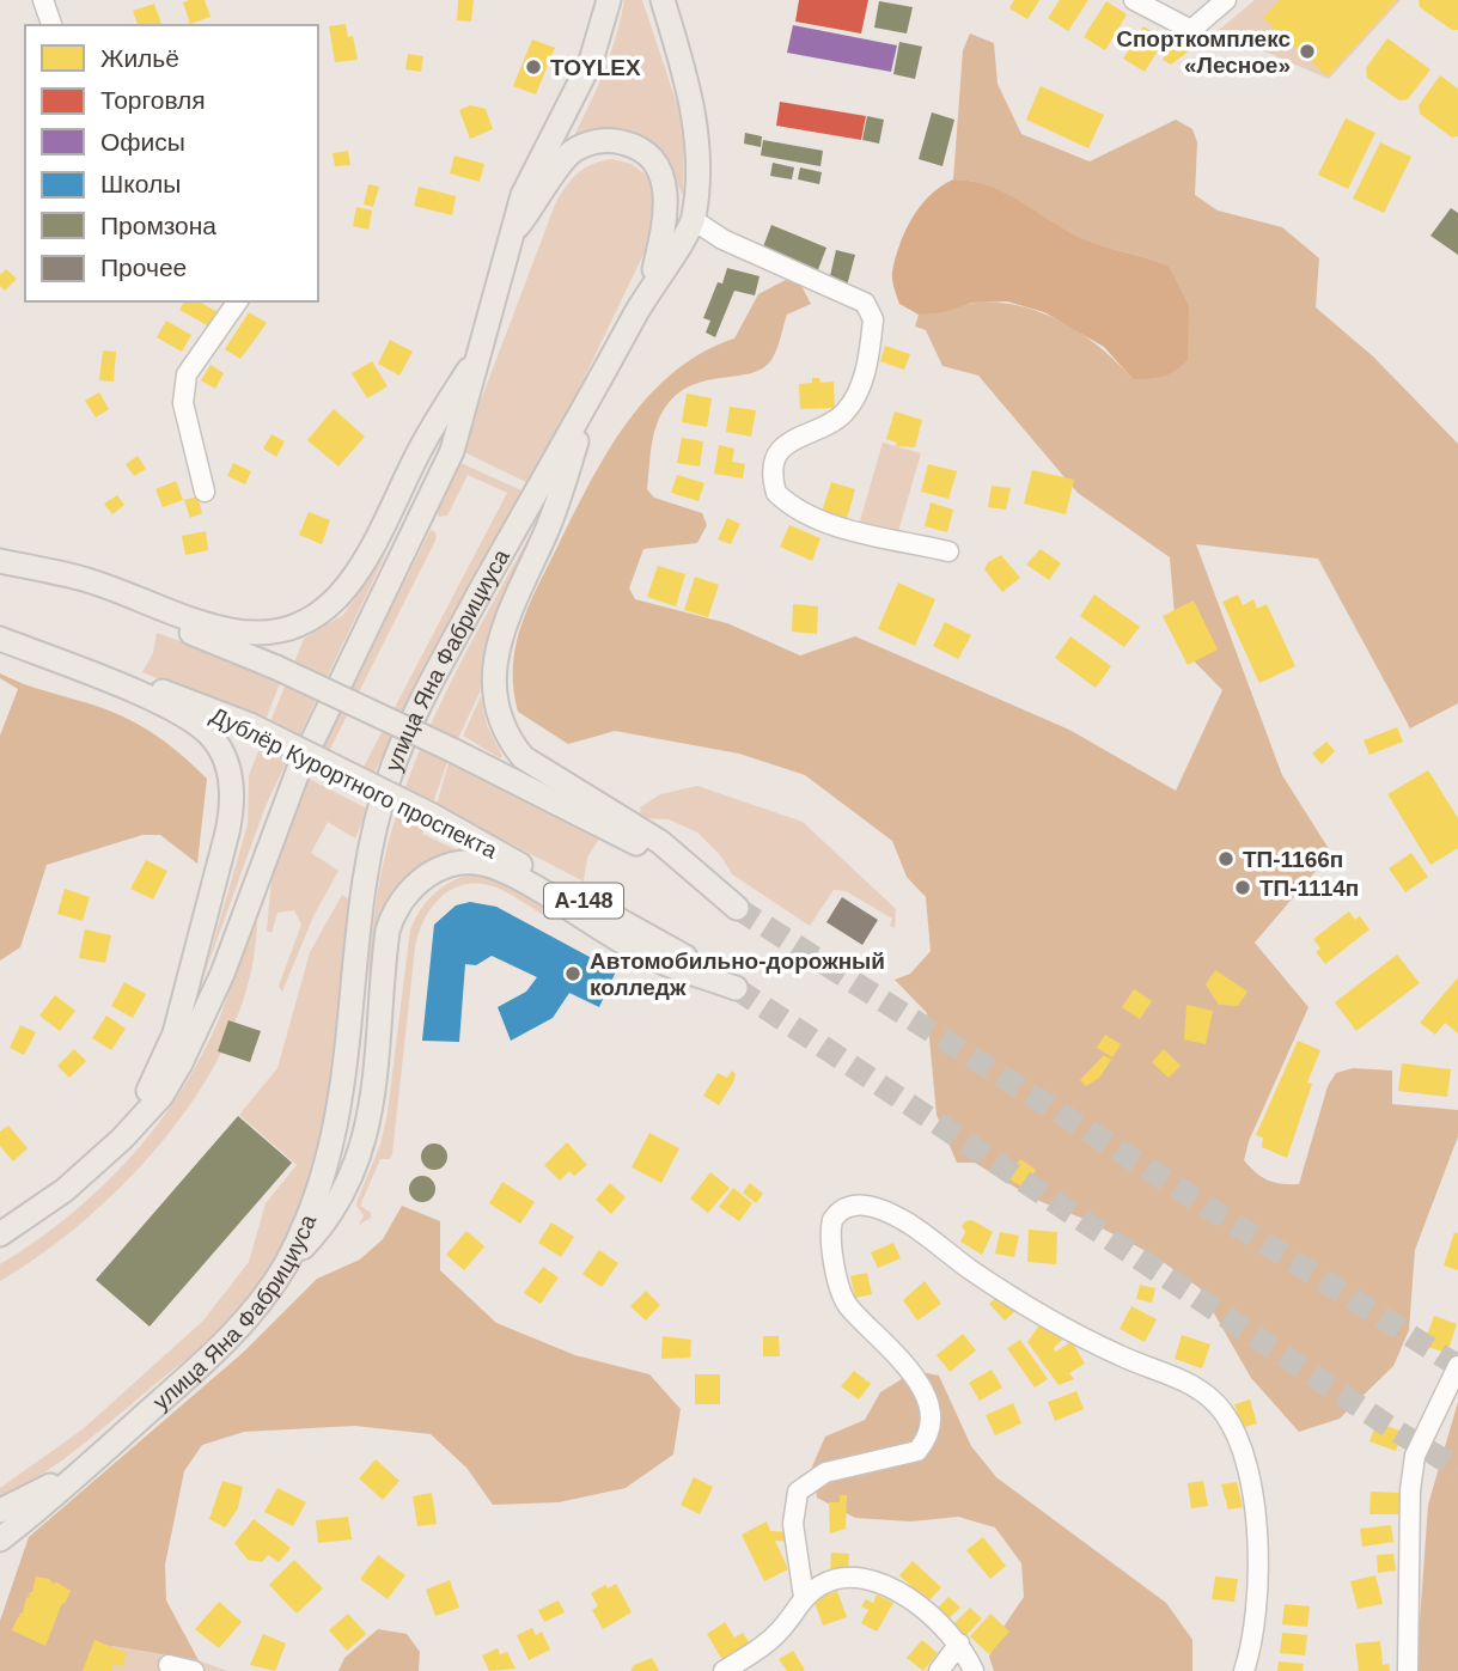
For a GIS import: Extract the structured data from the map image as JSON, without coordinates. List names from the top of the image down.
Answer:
{
  "streets": {
    "main road": ["улица Яна Фабрициуса", "Дублёр Курортного проспекта", "А-148"]
  },
  "crossings": [
    ["улица Яна Фабрициуса", "Дублёр Курортного проспекта"],
    ["улица Яна Фабрициуса", "А-148"],
    ["Дублёр Курортного проспекта", "А-148"]
  ],
  "places": [
    "Спорткомплекс «Лесное»",
    "TOYLEX",
    "ТП-1166п",
    "ТП-1114п",
    "Автомобильно-дорожный колледж"
  ],
  "legend": [
    "Жильё",
    "Торговля",
    "Офисы",
    "Школы",
    "Промзона",
    "Прочее"
  ]
}
